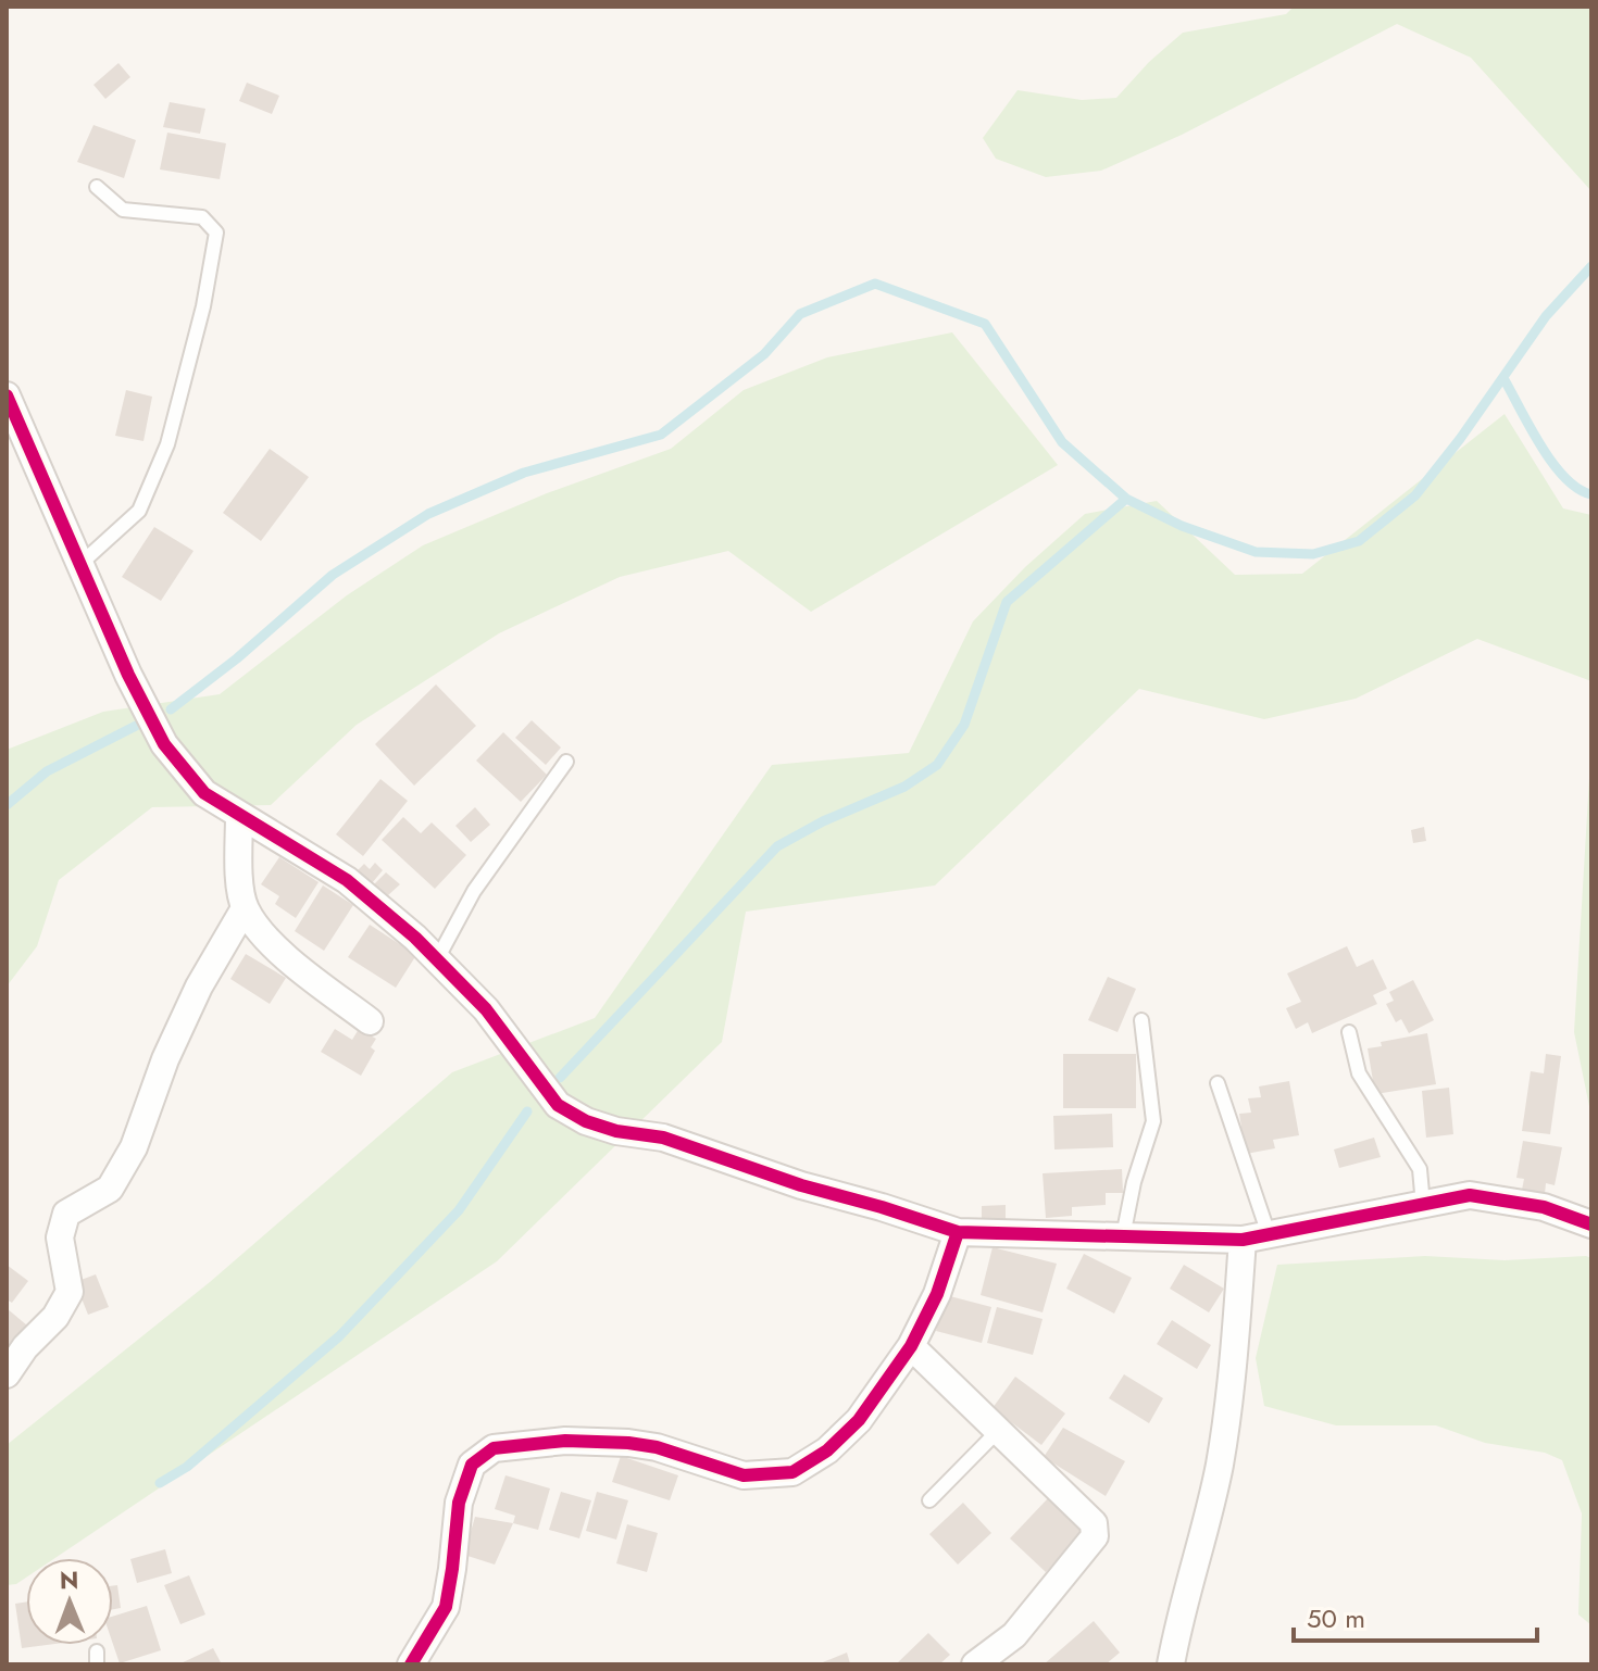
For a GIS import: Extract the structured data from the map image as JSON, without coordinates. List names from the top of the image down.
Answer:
{
  "scale_bar": "50 m",
  "north": "top"
}
